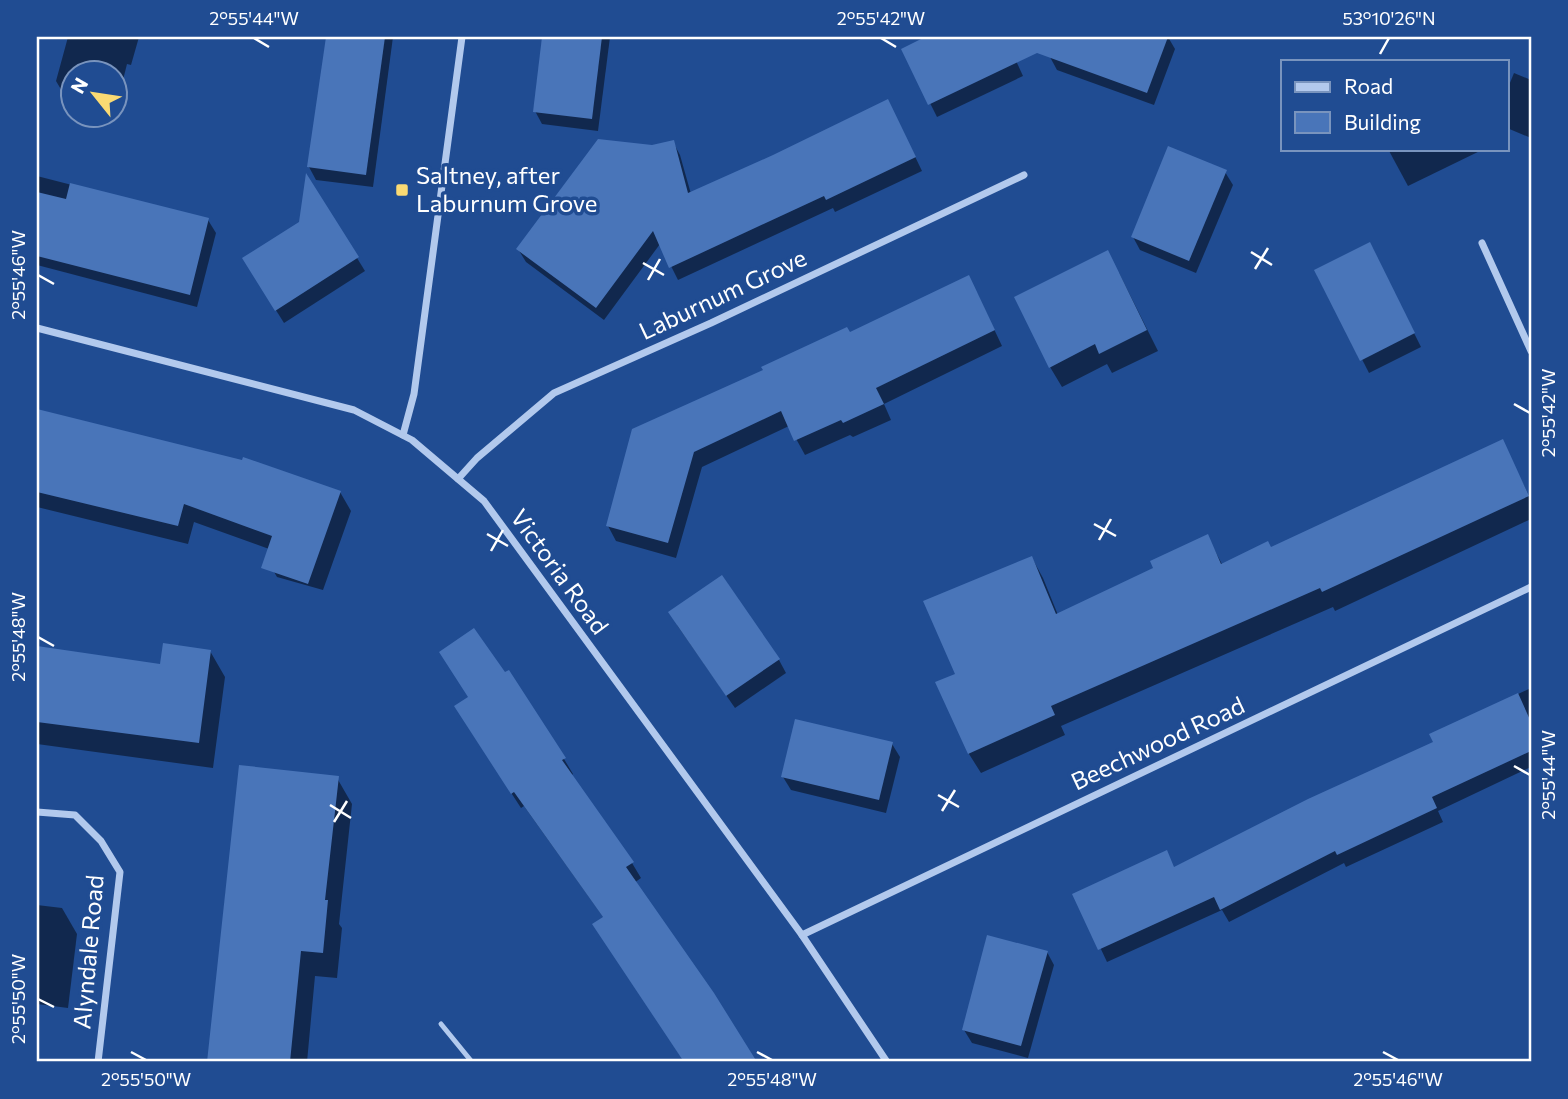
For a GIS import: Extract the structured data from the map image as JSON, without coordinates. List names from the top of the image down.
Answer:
{
  "streets": {
    "street": [
      "Laburnum Grove",
      "Victoria Road",
      "Beechwood Road",
      "Alyndale Road"
    ]
  },
  "crossings": [
    ["Laburnum Grove", "Victoria Road"],
    ["Victoria Road", "Beechwood Road"]
  ],
  "places": {
    "transit": ["Saltney, after Laburnum Grove"]
  },
  "legend": ["Road", "Building"],
  "north": "top left",
  "coordinates": [
    "2°55'44\"W",
    "2°55'42\"W",
    "53°10'26\"N",
    "2°55'46\"W",
    "2°55'48\"W",
    "2°55'50\"W"
  ]
}
